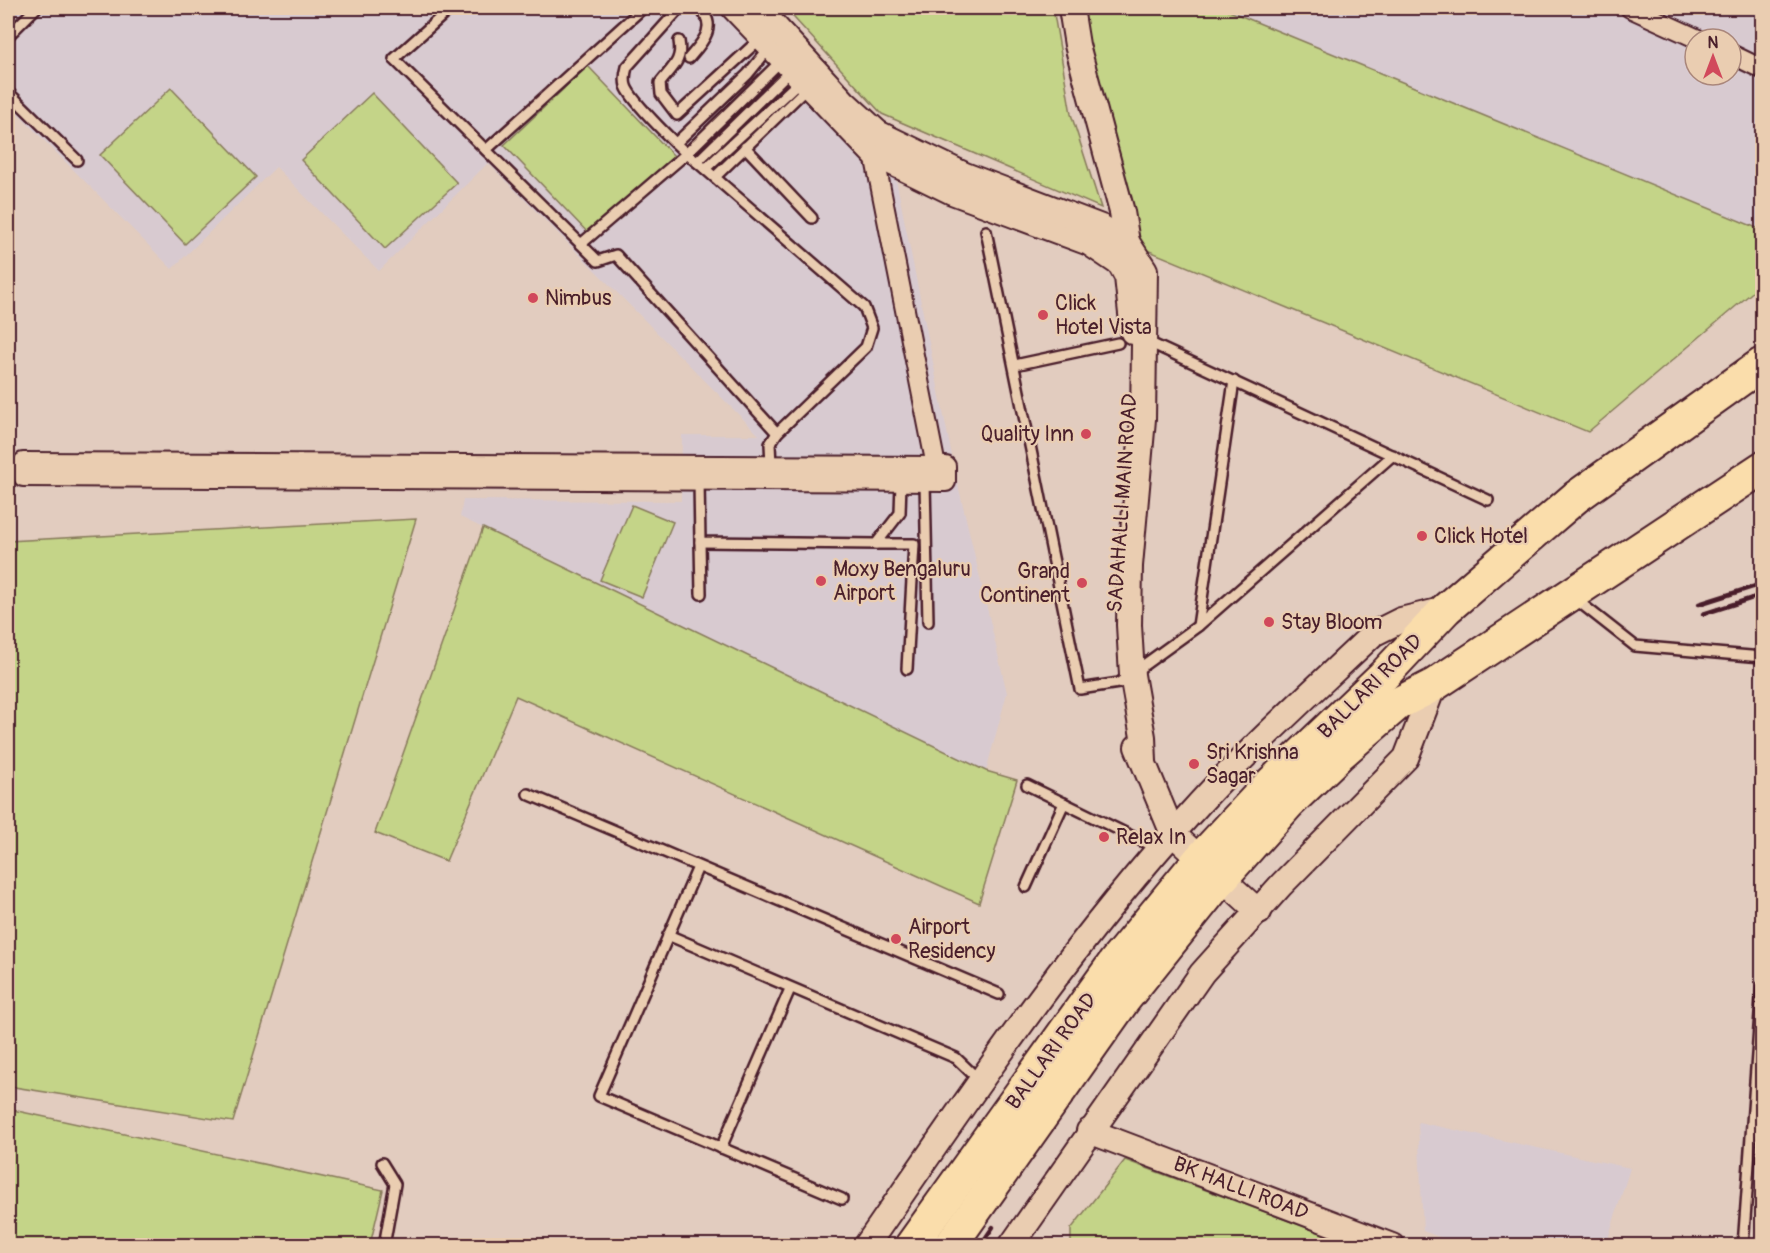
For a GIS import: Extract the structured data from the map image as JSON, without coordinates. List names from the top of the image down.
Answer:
{
  "streets": {
    "highway": ["BALLARI ROAD"],
    "street": ["SADAHALLI MAIN ROAD", "BK HALLI ROAD"]
  },
  "places": [
    "Nimbus",
    "Click Hotel Vista",
    "Quality Inn",
    "Click Hotel",
    "Moxy Bengaluru Airport",
    "Grand Continent",
    "Stay Bloom",
    "Sri Krishna Sagar",
    "Relax In",
    "Airport Residency"
  ],
  "north": "top"
}
